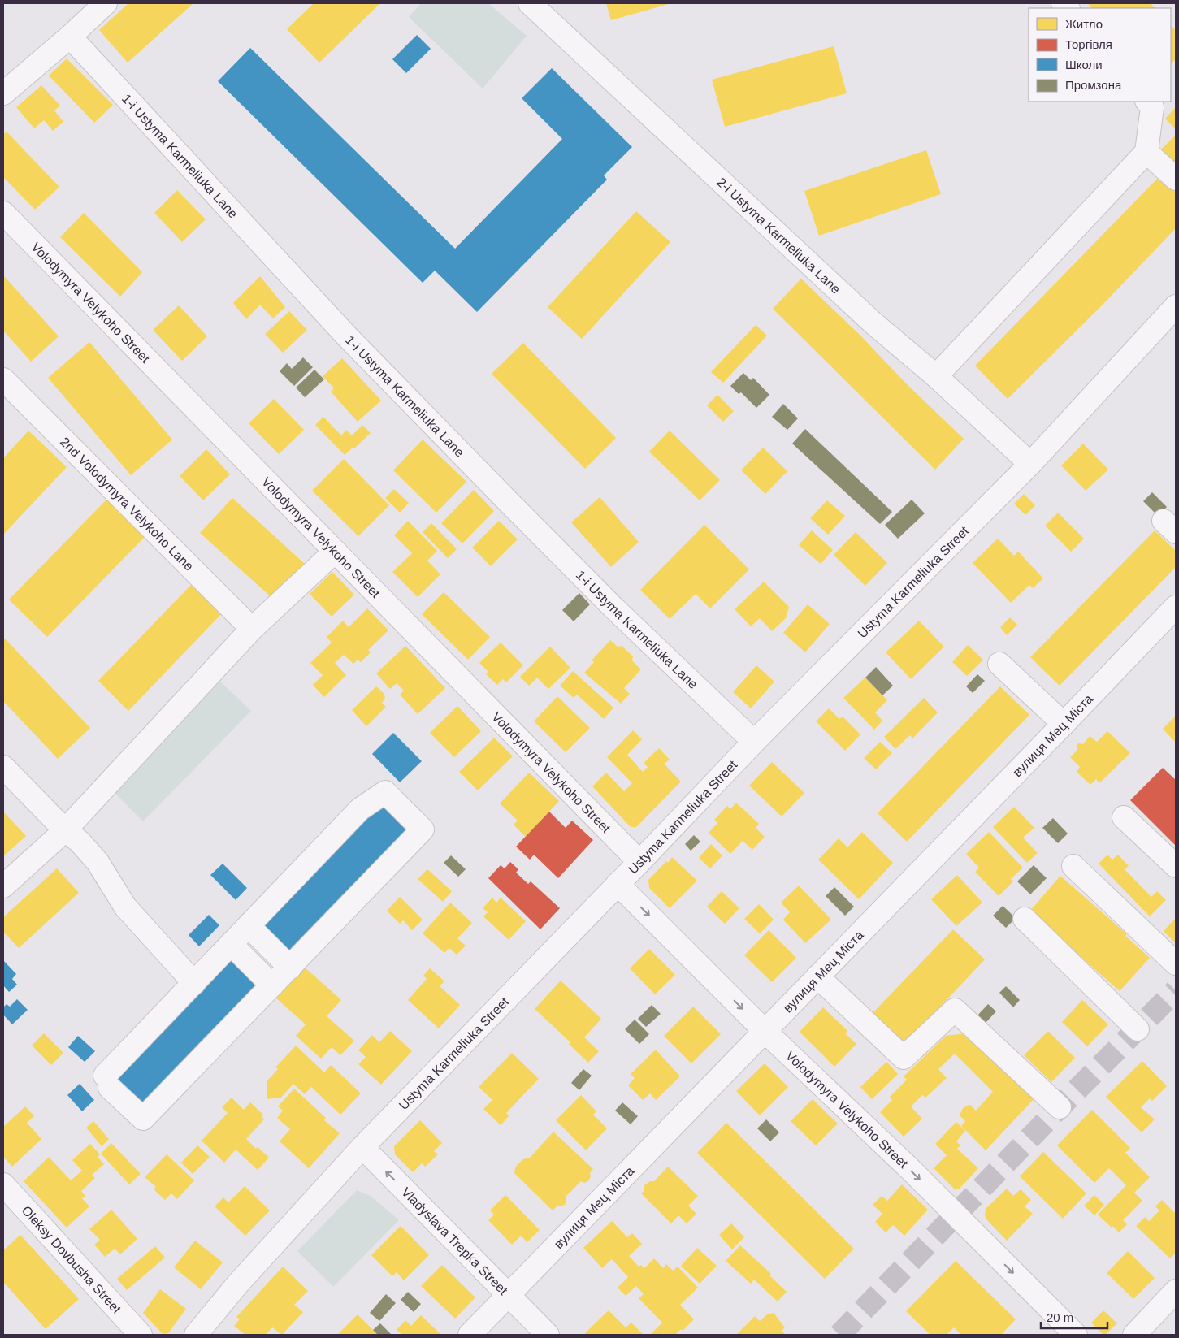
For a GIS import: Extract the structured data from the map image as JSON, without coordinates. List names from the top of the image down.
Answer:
{
  "streets": {
    "street": [
      "1-i Ustyma Karmeliuka Lane",
      "2-i Ustyma Karmeliuka Lane",
      "Volodymyra Velykoho Street",
      "2nd Volodymyra Velykoho Lane",
      "Ustyma Karmeliuka Street",
      "вулиця Мец Міста",
      "Vladyslava Trepka Street",
      "Oleksy Dovbusha Street"
    ]
  },
  "crossings": [
    ["1-i Ustyma Karmeliuka Lane", "Ustyma Karmeliuka Street"],
    ["2-i Ustyma Karmeliuka Lane", "Ustyma Karmeliuka Street"],
    ["Volodymyra Velykoho Street", "Ustyma Karmeliuka Street"],
    ["Volodymyra Velykoho Street", "вулиця Мец Міста"],
    ["Ustyma Karmeliuka Street", "Vladyslava Trepka Street"],
    ["вулиця Мец Міста", "Vladyslava Trepka Street"]
  ],
  "one_way": ["Volodymyra Velykoho Street", "Vladyslava Trepka Street"],
  "legend": [
    "Житло",
    "Торгівля",
    "Школи",
    "Промзона"
  ],
  "scale_bar": "20 m"
}
